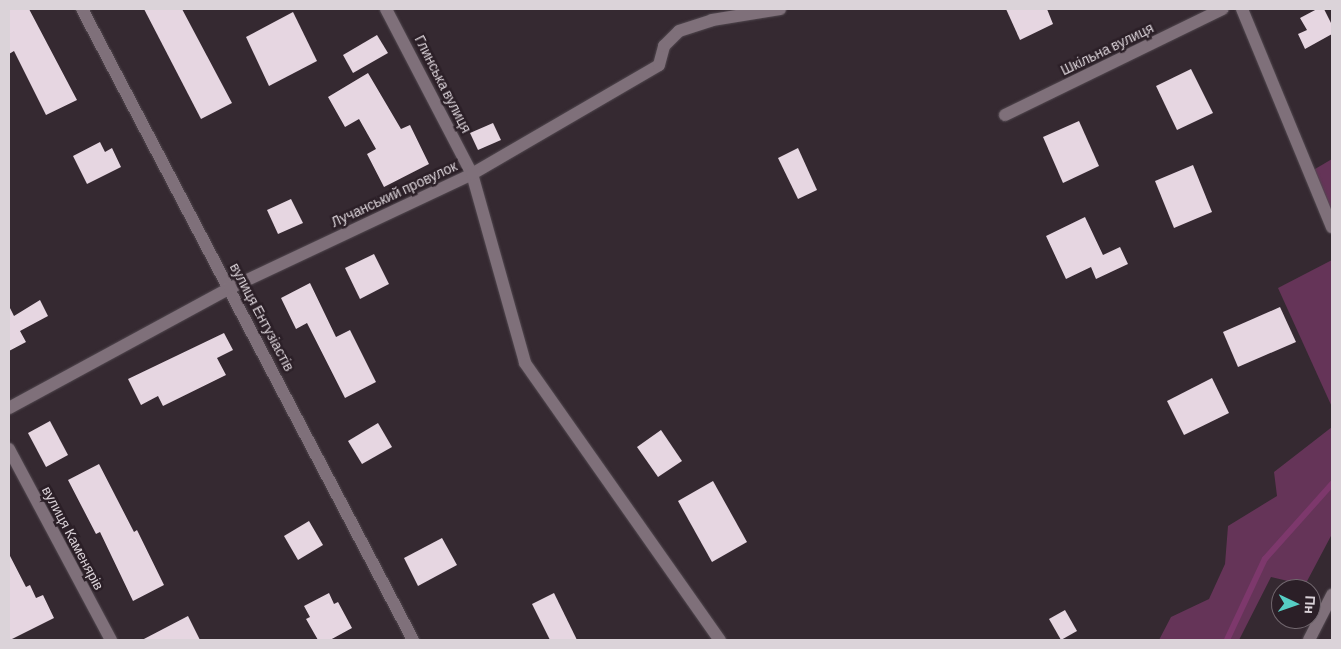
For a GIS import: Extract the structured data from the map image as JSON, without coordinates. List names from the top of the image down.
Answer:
{
  "streets": {
    "street": [
      "Шкільна вулиця",
      "Глинська вулиця",
      "Лучанський провулок",
      "вулиця Ентузіастів",
      "вулиця Каменярів"
    ]
  },
  "crossings": [
    ["Глинська вулиця", "Лучанський провулок"],
    ["Лучанський провулок", "вулиця Ентузіастів"]
  ],
  "north": "right"
}
